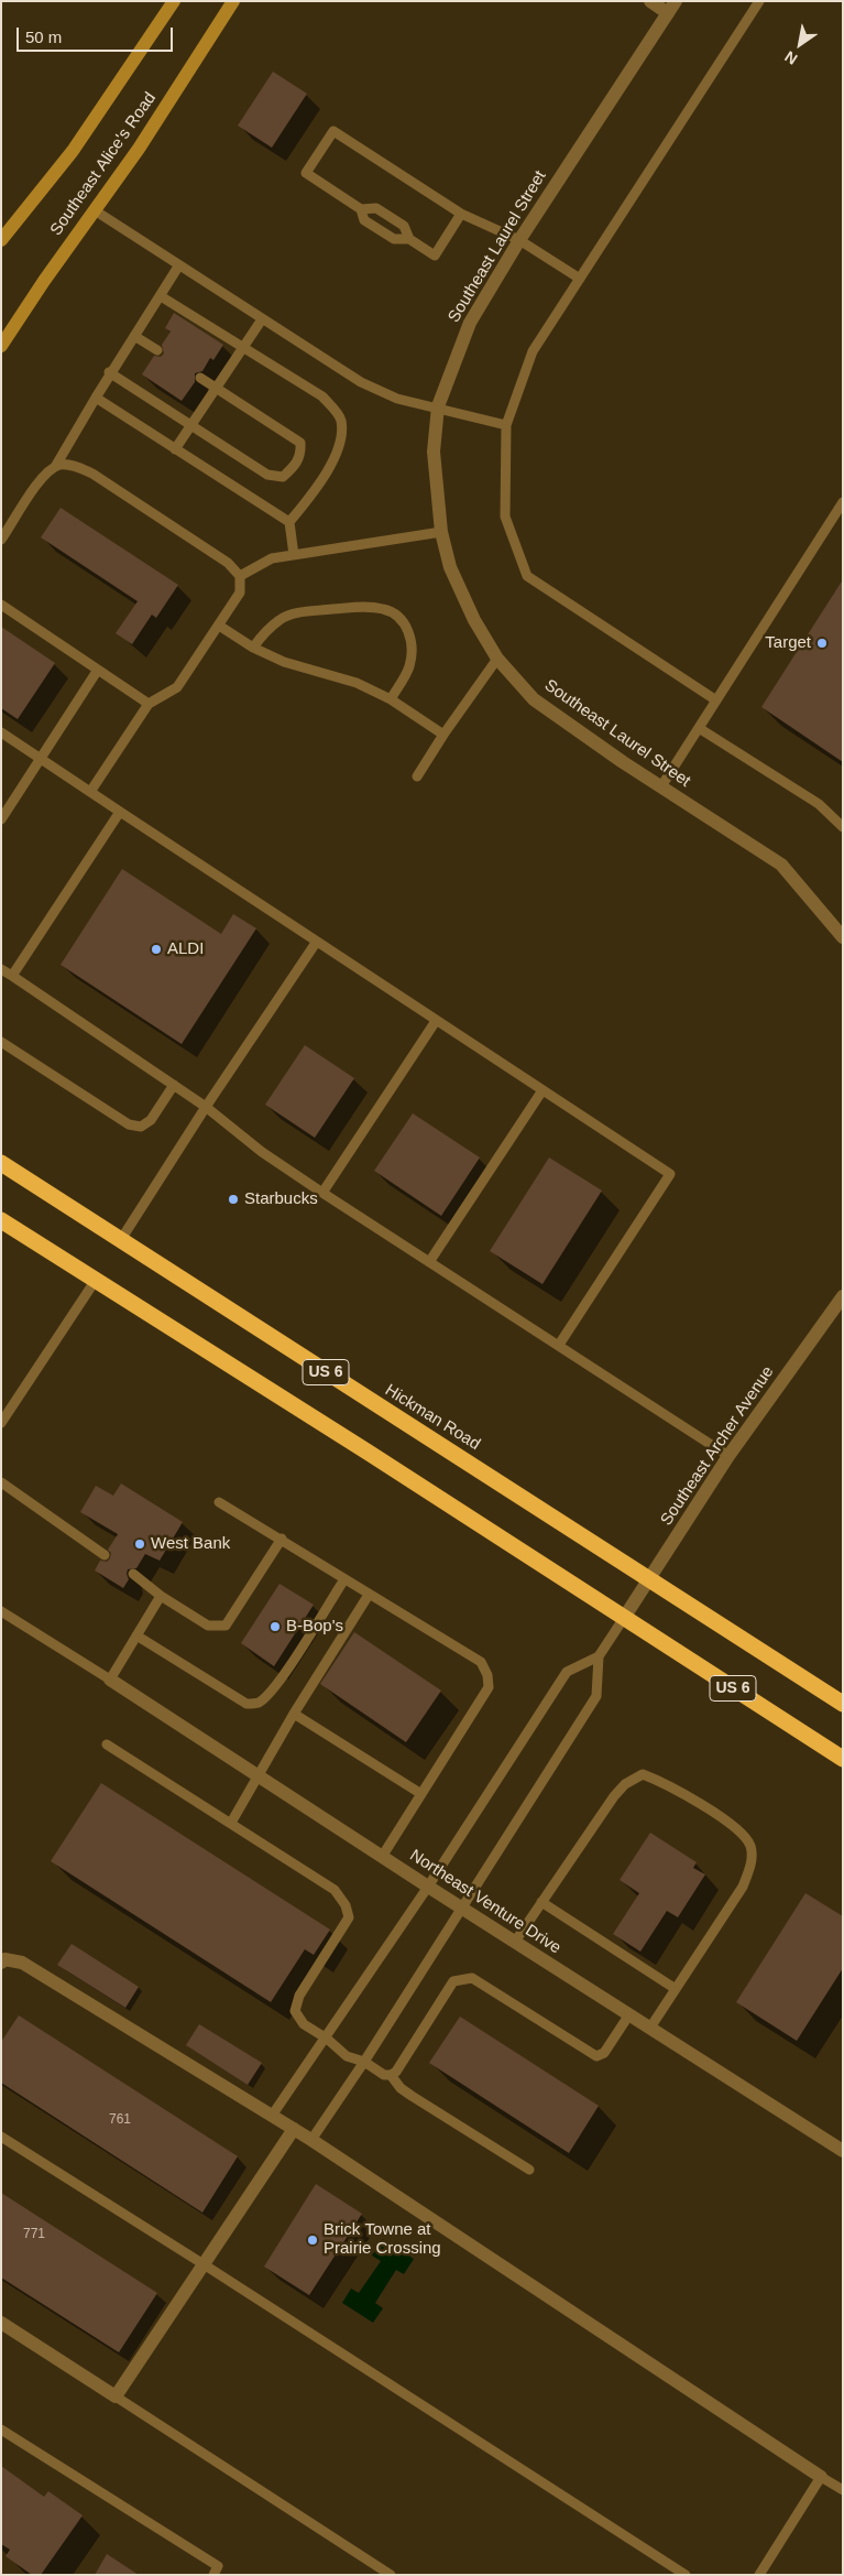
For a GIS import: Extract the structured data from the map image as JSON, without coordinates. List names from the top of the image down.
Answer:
{
  "streets": {
    "highway": ["US 6", "Hickman Road"],
    "main road": ["Southeast Alice's Road"],
    "street": ["Southeast Laurel Street", "Southeast Archer Avenue", "Northeast Venture Drive"]
  },
  "crossings": [
    ["US 6", "Southeast Archer Avenue"],
    ["Hickman Road", "Southeast Archer Avenue"]
  ],
  "places": [
    "Target",
    "ALDI",
    "Starbucks",
    "West Bank",
    "B-Bop's",
    "Brick Towne at Prairie Crossing"
  ],
  "house_numbers": ["761", "771"],
  "scale_bar": "50 m",
  "north": "bottom left"
}
